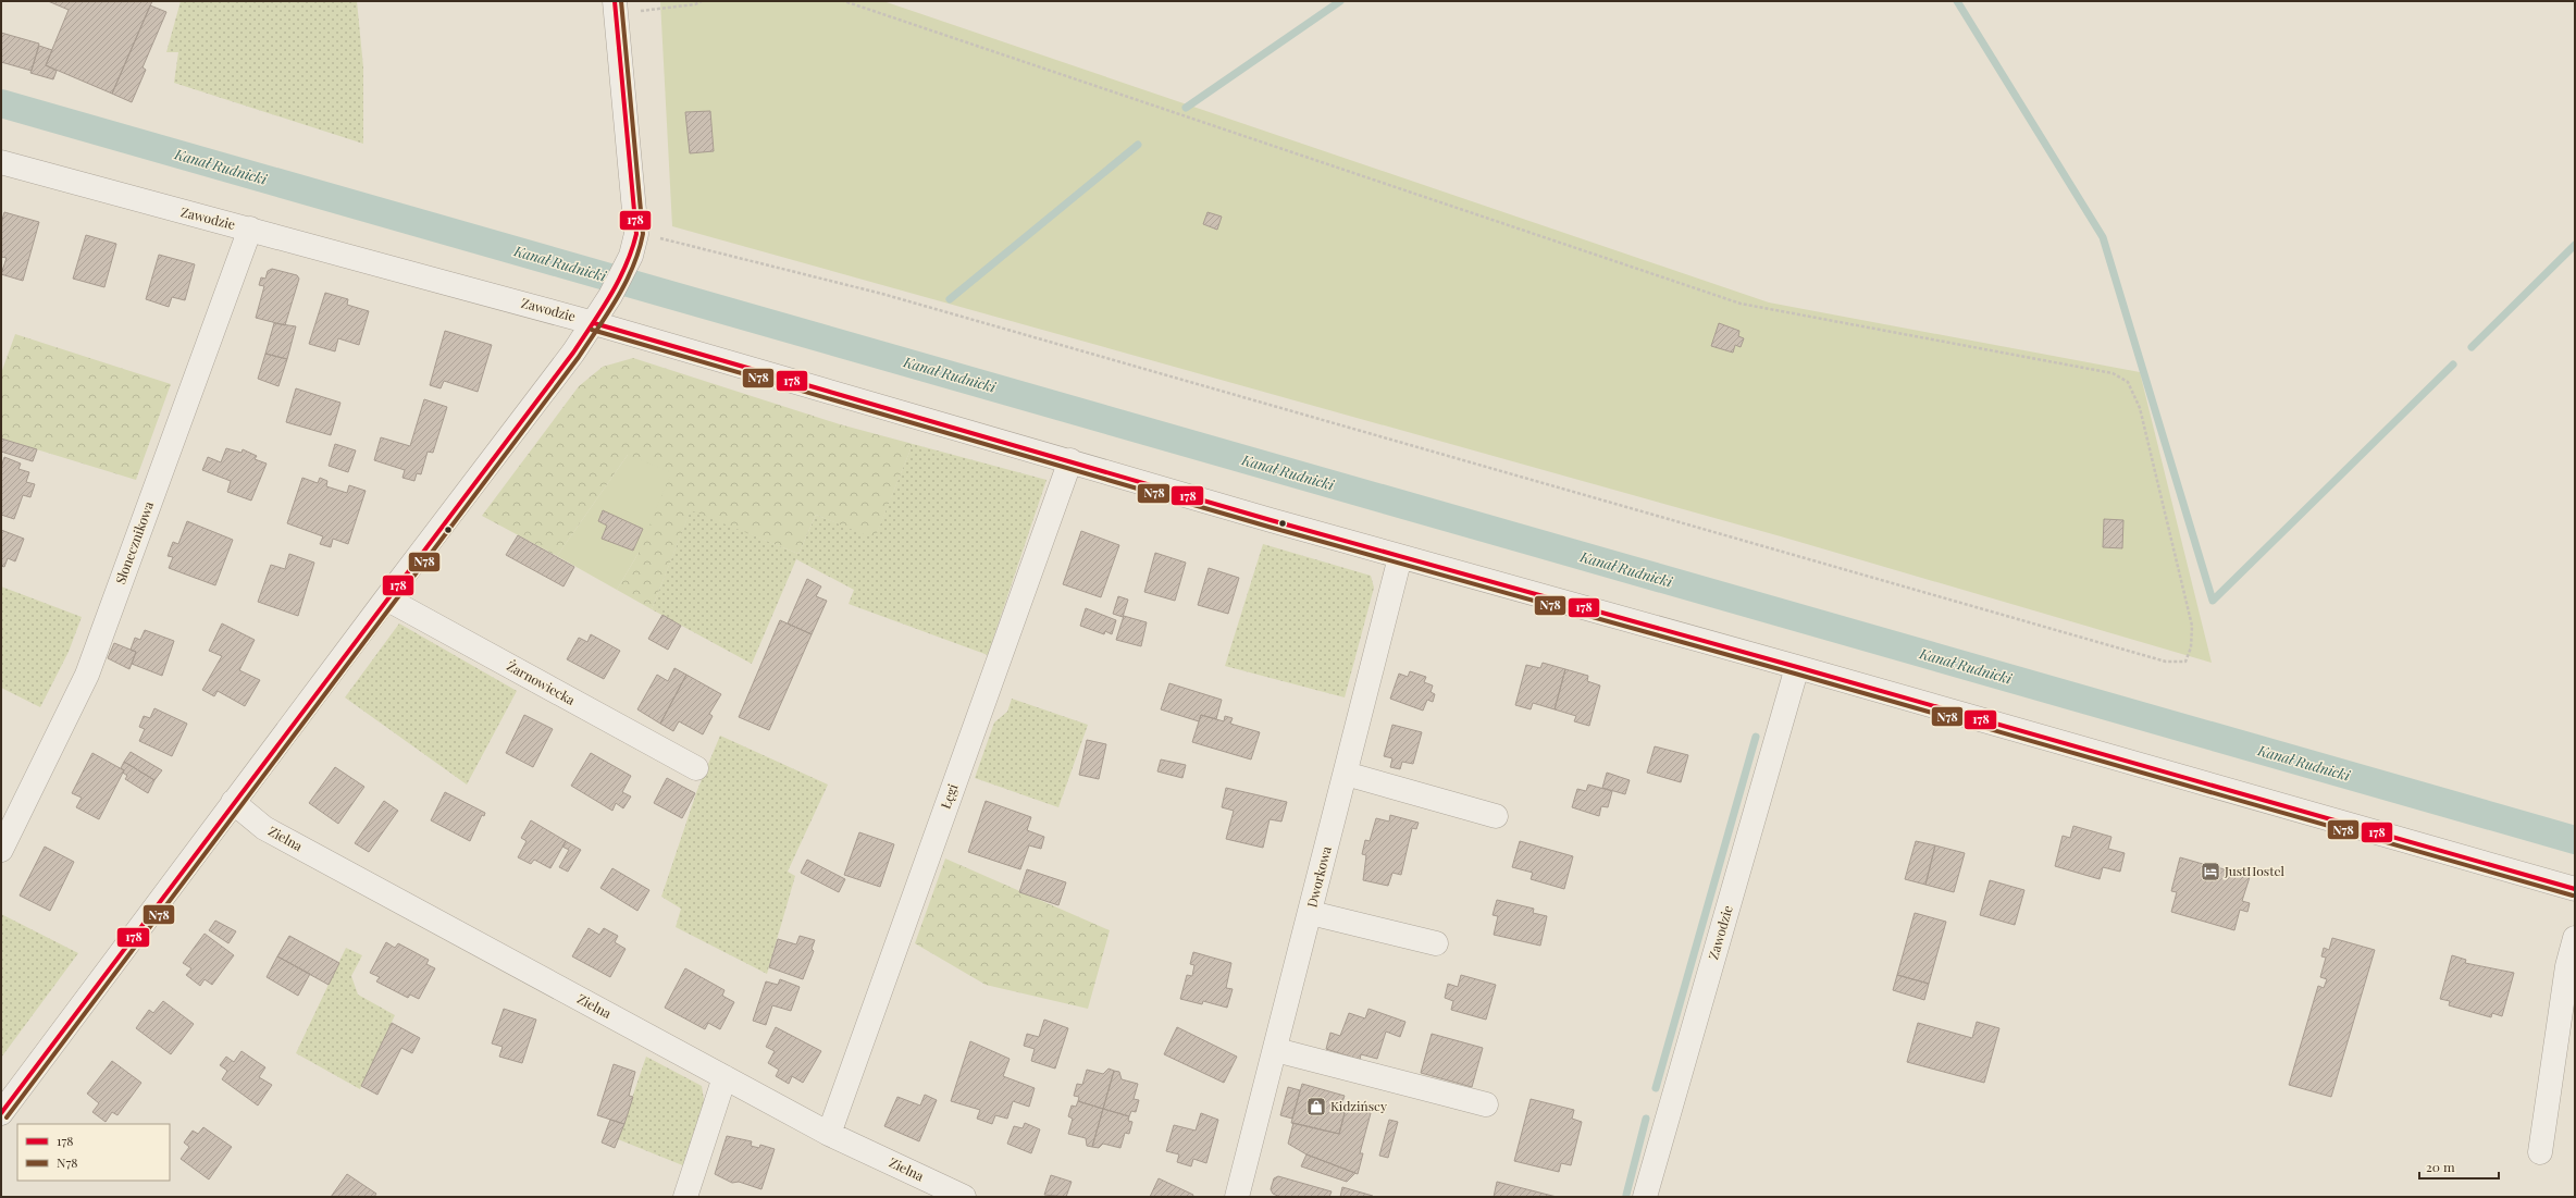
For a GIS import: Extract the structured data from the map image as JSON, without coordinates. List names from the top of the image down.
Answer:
{
  "streets": {
    "street": [
      "Zawodzie",
      "Słonecznikowa",
      "Żarnowiecka",
      "Łęgi",
      "Zielna",
      "Dworkowa"
    ]
  },
  "crossings": [
    ["Zawodzie", "Słonecznikowa"],
    ["Zawodzie", "Łęgi"],
    ["Zawodzie", "Dworkowa"],
    ["Łęgi", "Zielna"]
  ],
  "water": ["Kanał Rudnicki"],
  "places": {
    "hotel": ["JustHostel"],
    "shop": ["Kidzińscy"]
  },
  "lines": ["transit line 178", "transit line N78"],
  "legend": ["178", "N78"],
  "scale_bar": "20 m"
}
